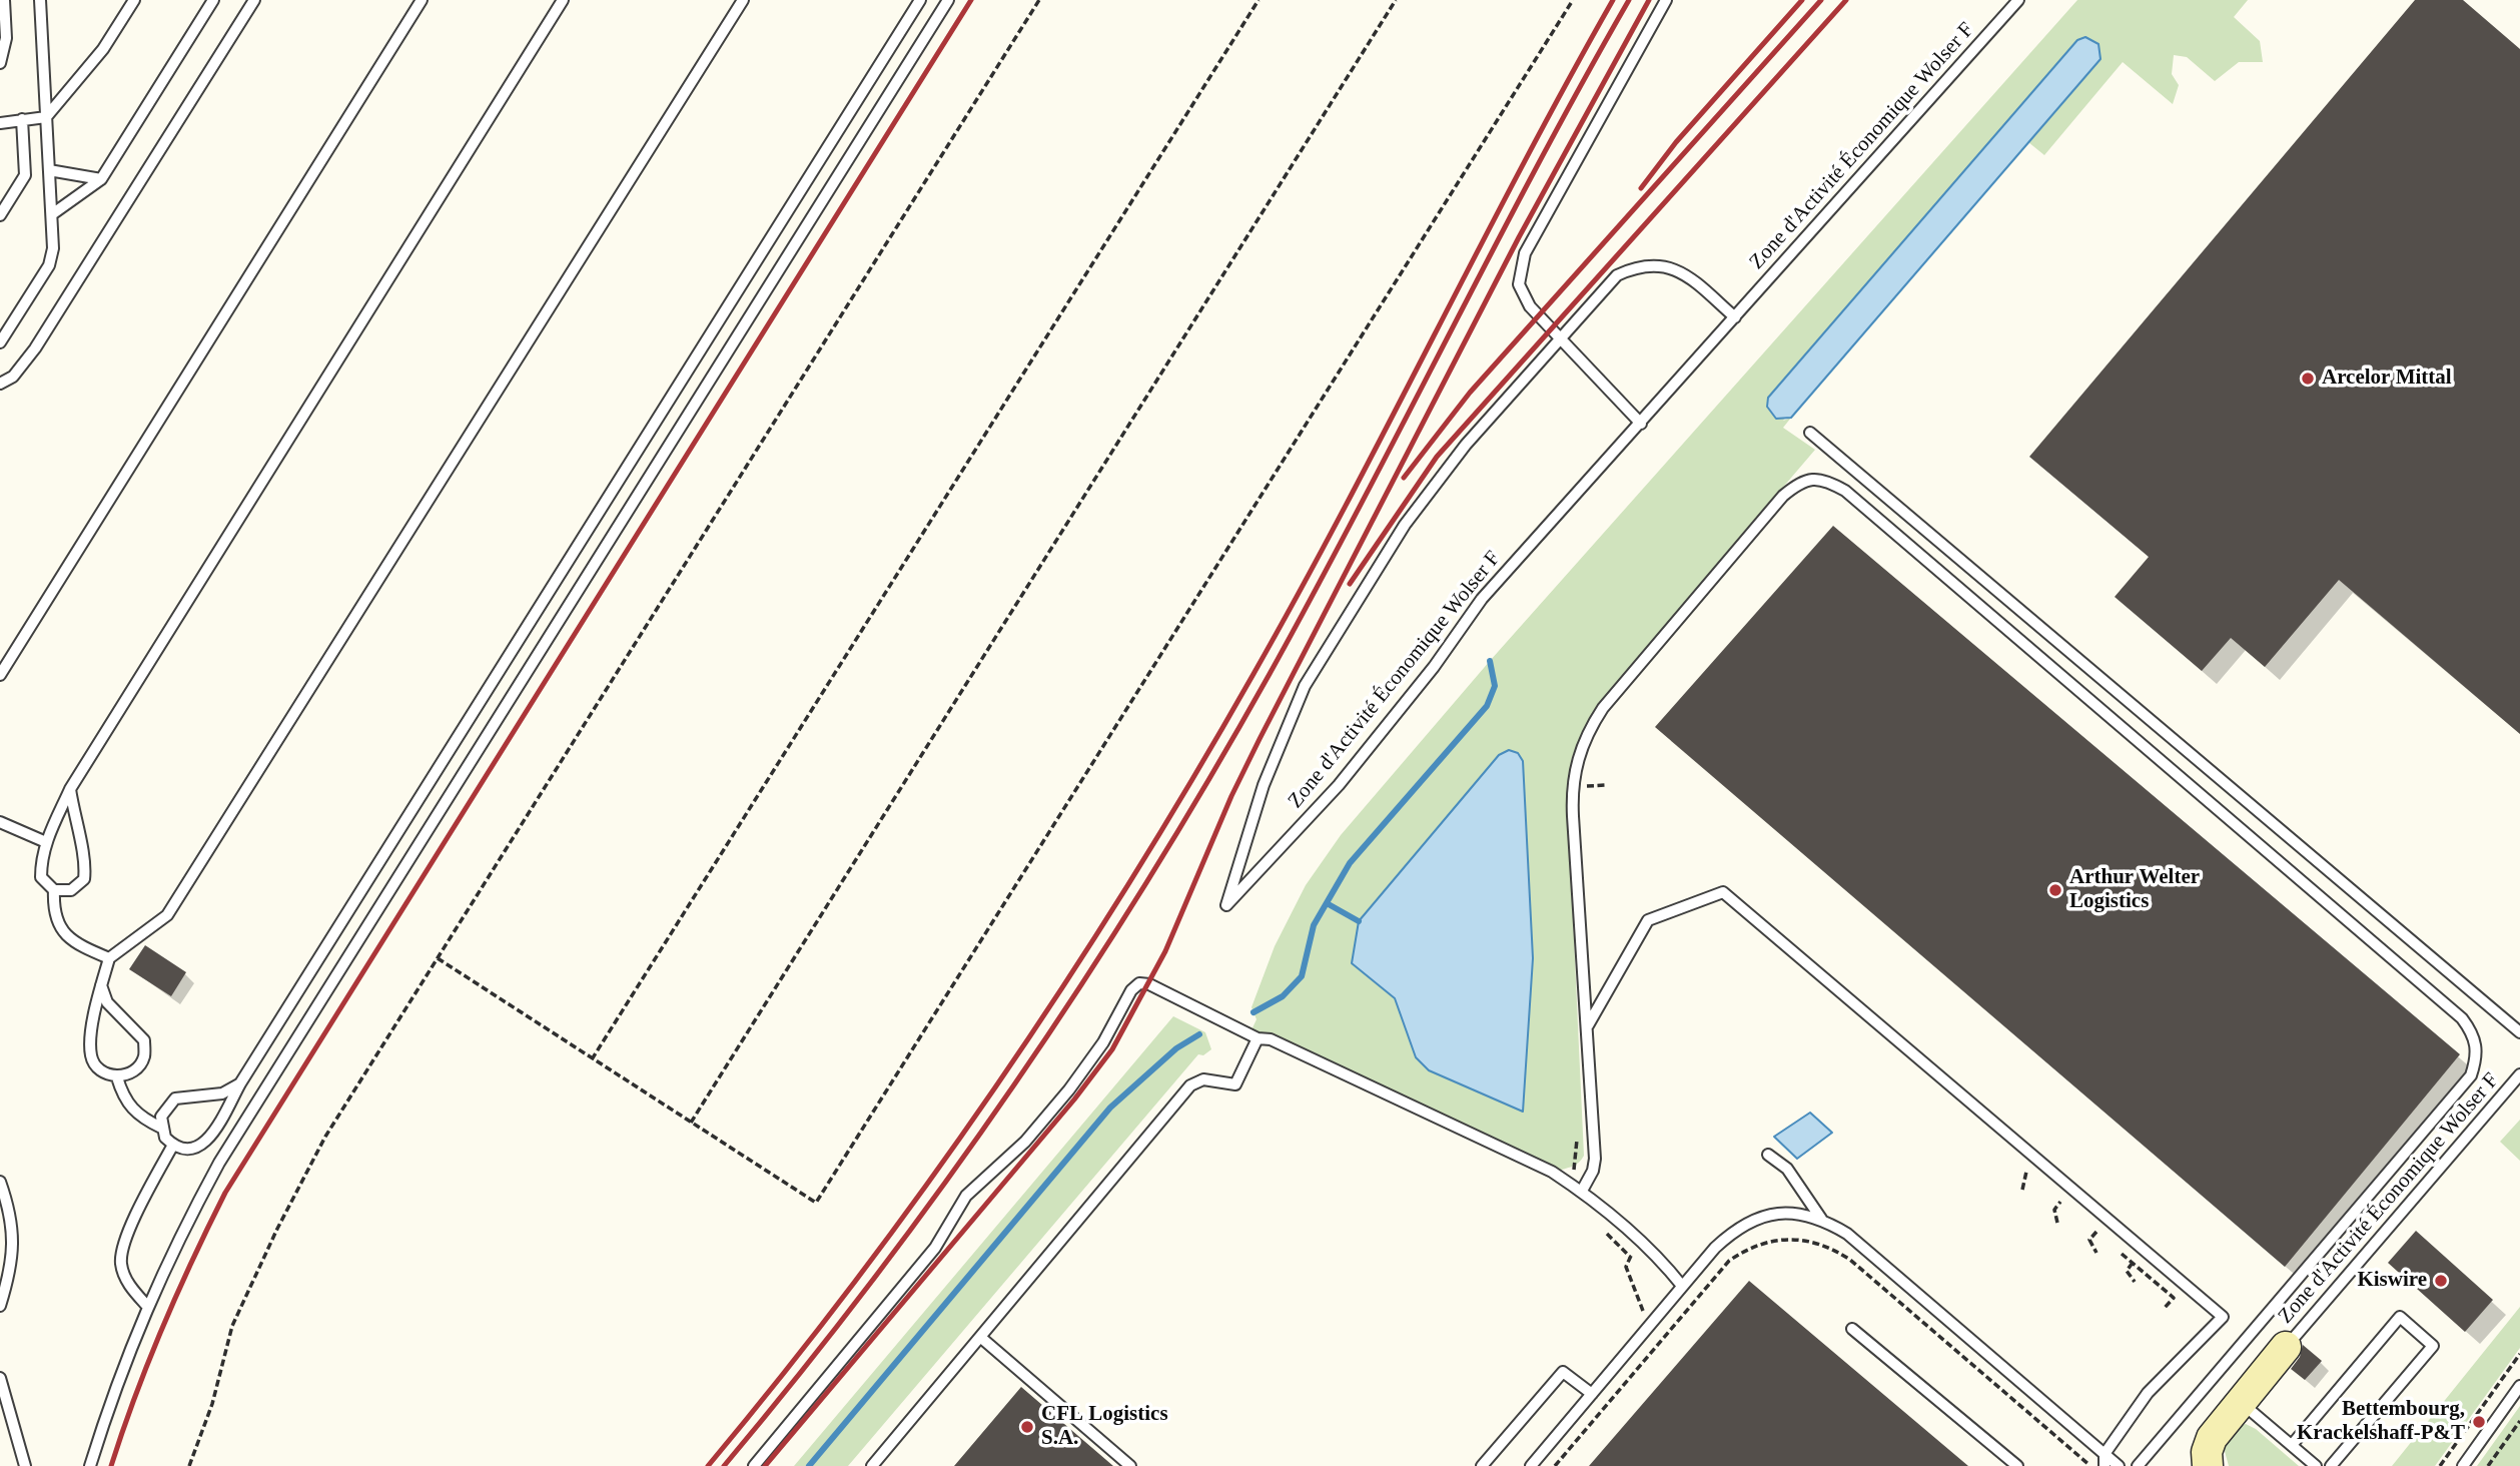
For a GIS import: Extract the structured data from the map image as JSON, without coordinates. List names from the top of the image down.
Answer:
{
  "streets": {
    "lane": ["Zone d'Activité Économique Wolser F"]
  },
  "places": [
    "Arcelor Mittal",
    "Arthur Welter Logistics",
    "Kiswire",
    "Bettembourg, Krackelshaff-P&T",
    "CFL Logistics S.A."
  ]
}
